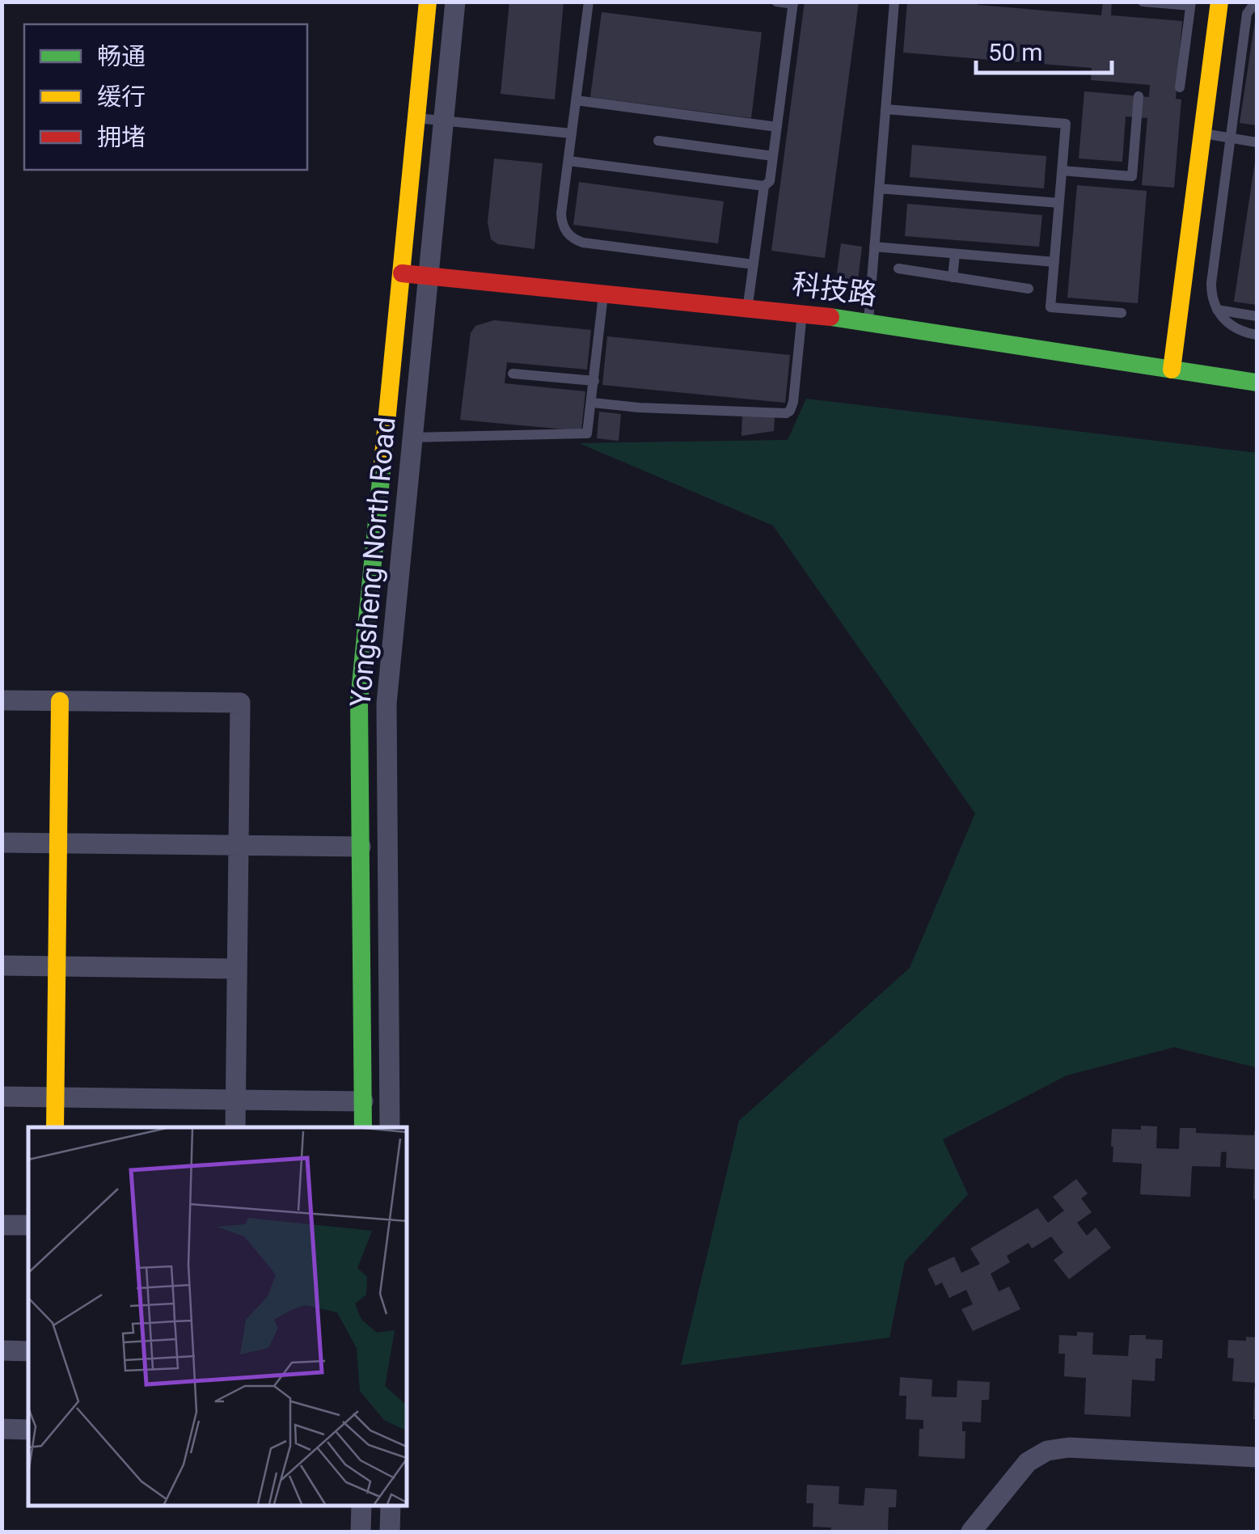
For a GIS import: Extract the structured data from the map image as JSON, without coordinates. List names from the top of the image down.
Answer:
{
  "streets": {
    "street": ["科技路", "Yongsheng North Road"]
  },
  "crossings": [
    ["科技路", "Yongsheng North Road"]
  ],
  "legend": ["畅通", "缓行", "拥堵"],
  "scale_bar": "50 m"
}
